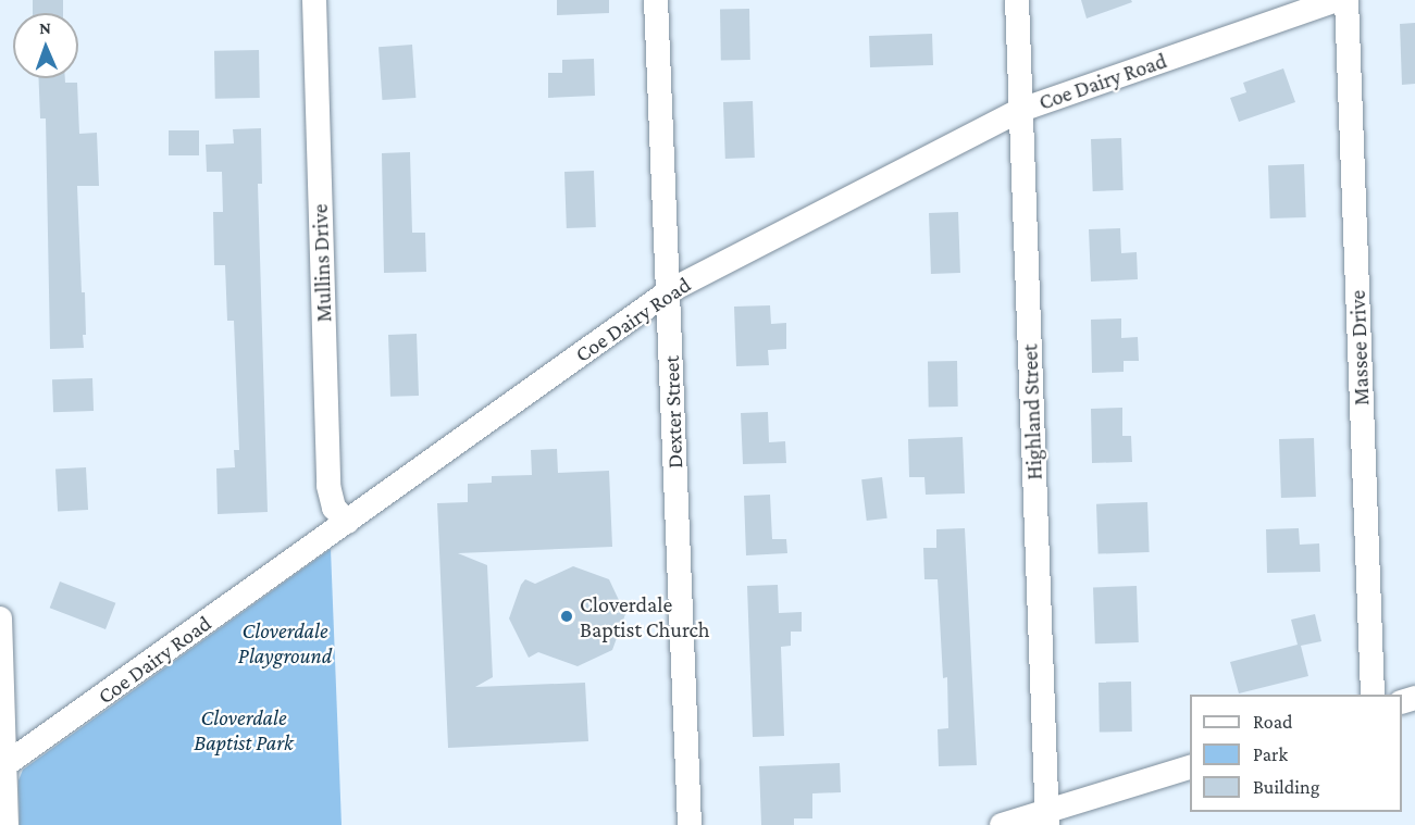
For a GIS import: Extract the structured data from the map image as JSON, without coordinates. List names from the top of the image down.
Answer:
{
  "streets": {
    "street": [
      "Coe Dairy Road",
      "Mullins Drive",
      "Massee Drive",
      "Dexter Street",
      "Highland Street"
    ]
  },
  "crossings": [
    ["Coe Dairy Road", "Mullins Drive"],
    ["Coe Dairy Road", "Dexter Street"],
    ["Coe Dairy Road", "Highland Street"]
  ],
  "parks": ["Cloverdale Playground", "Cloverdale Baptist Park"],
  "places": ["Cloverdale Baptist Church"],
  "legend": ["Road", "Park", "Building"],
  "north": "top"
}
